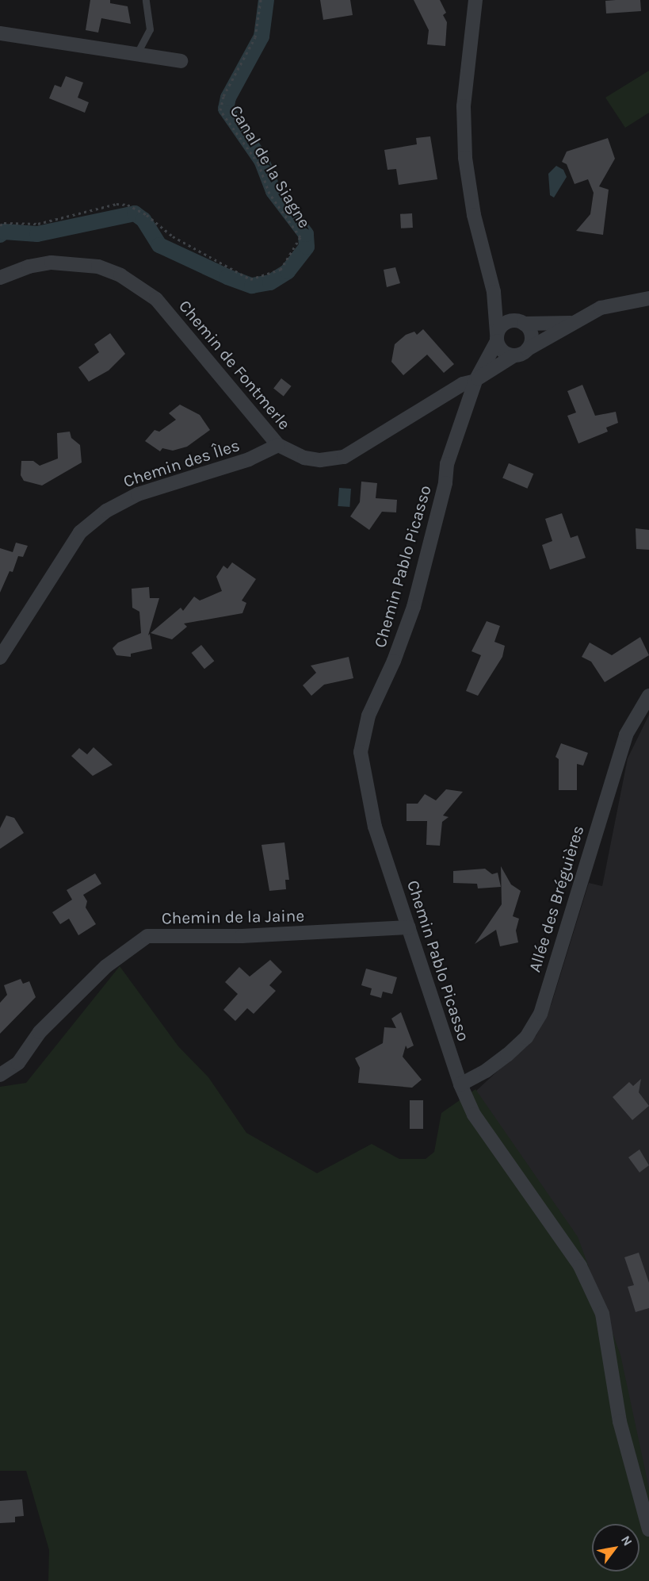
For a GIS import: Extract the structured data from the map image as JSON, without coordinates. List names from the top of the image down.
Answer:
{
  "streets": {
    "street": [
      "Chemin de Fontmerle",
      "Chemin des Îles",
      "Chemin Pablo Picasso",
      "Allée des Bréguières",
      "Chemin de la Jaine"
    ],
    "path": ["Canal de la Siagne"]
  },
  "crossings": [
    ["Chemin de Fontmerle", "Chemin des Îles"],
    ["Chemin de Fontmerle", "Chemin Pablo Picasso"],
    ["Chemin Pablo Picasso", "Allée des Bréguières"],
    ["Chemin Pablo Picasso", "Chemin de la Jaine"]
  ],
  "north": "top right"
}
